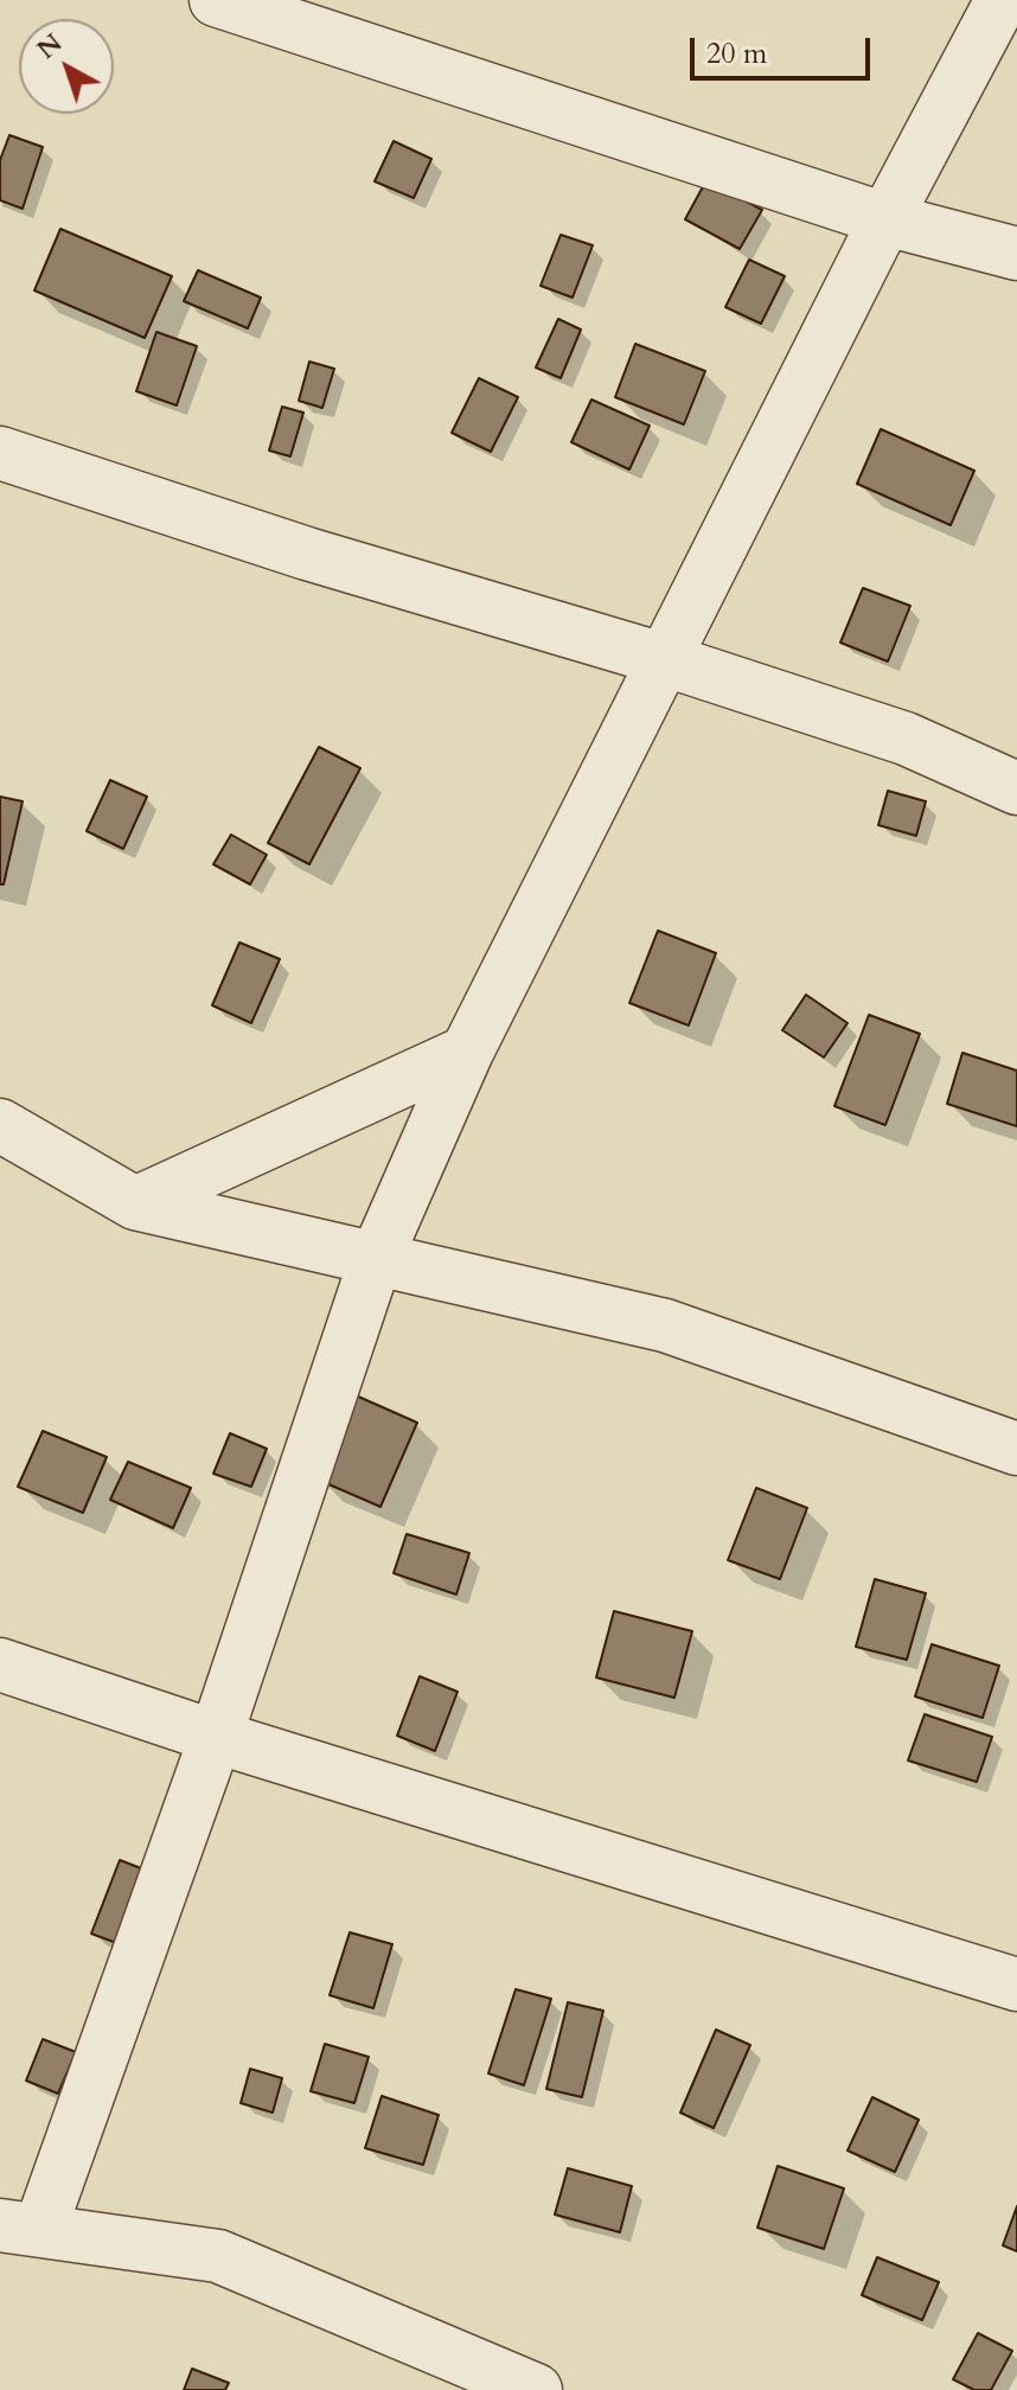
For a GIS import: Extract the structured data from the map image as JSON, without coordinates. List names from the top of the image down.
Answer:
{
  "scale_bar": "20 m",
  "north": "top left"
}
